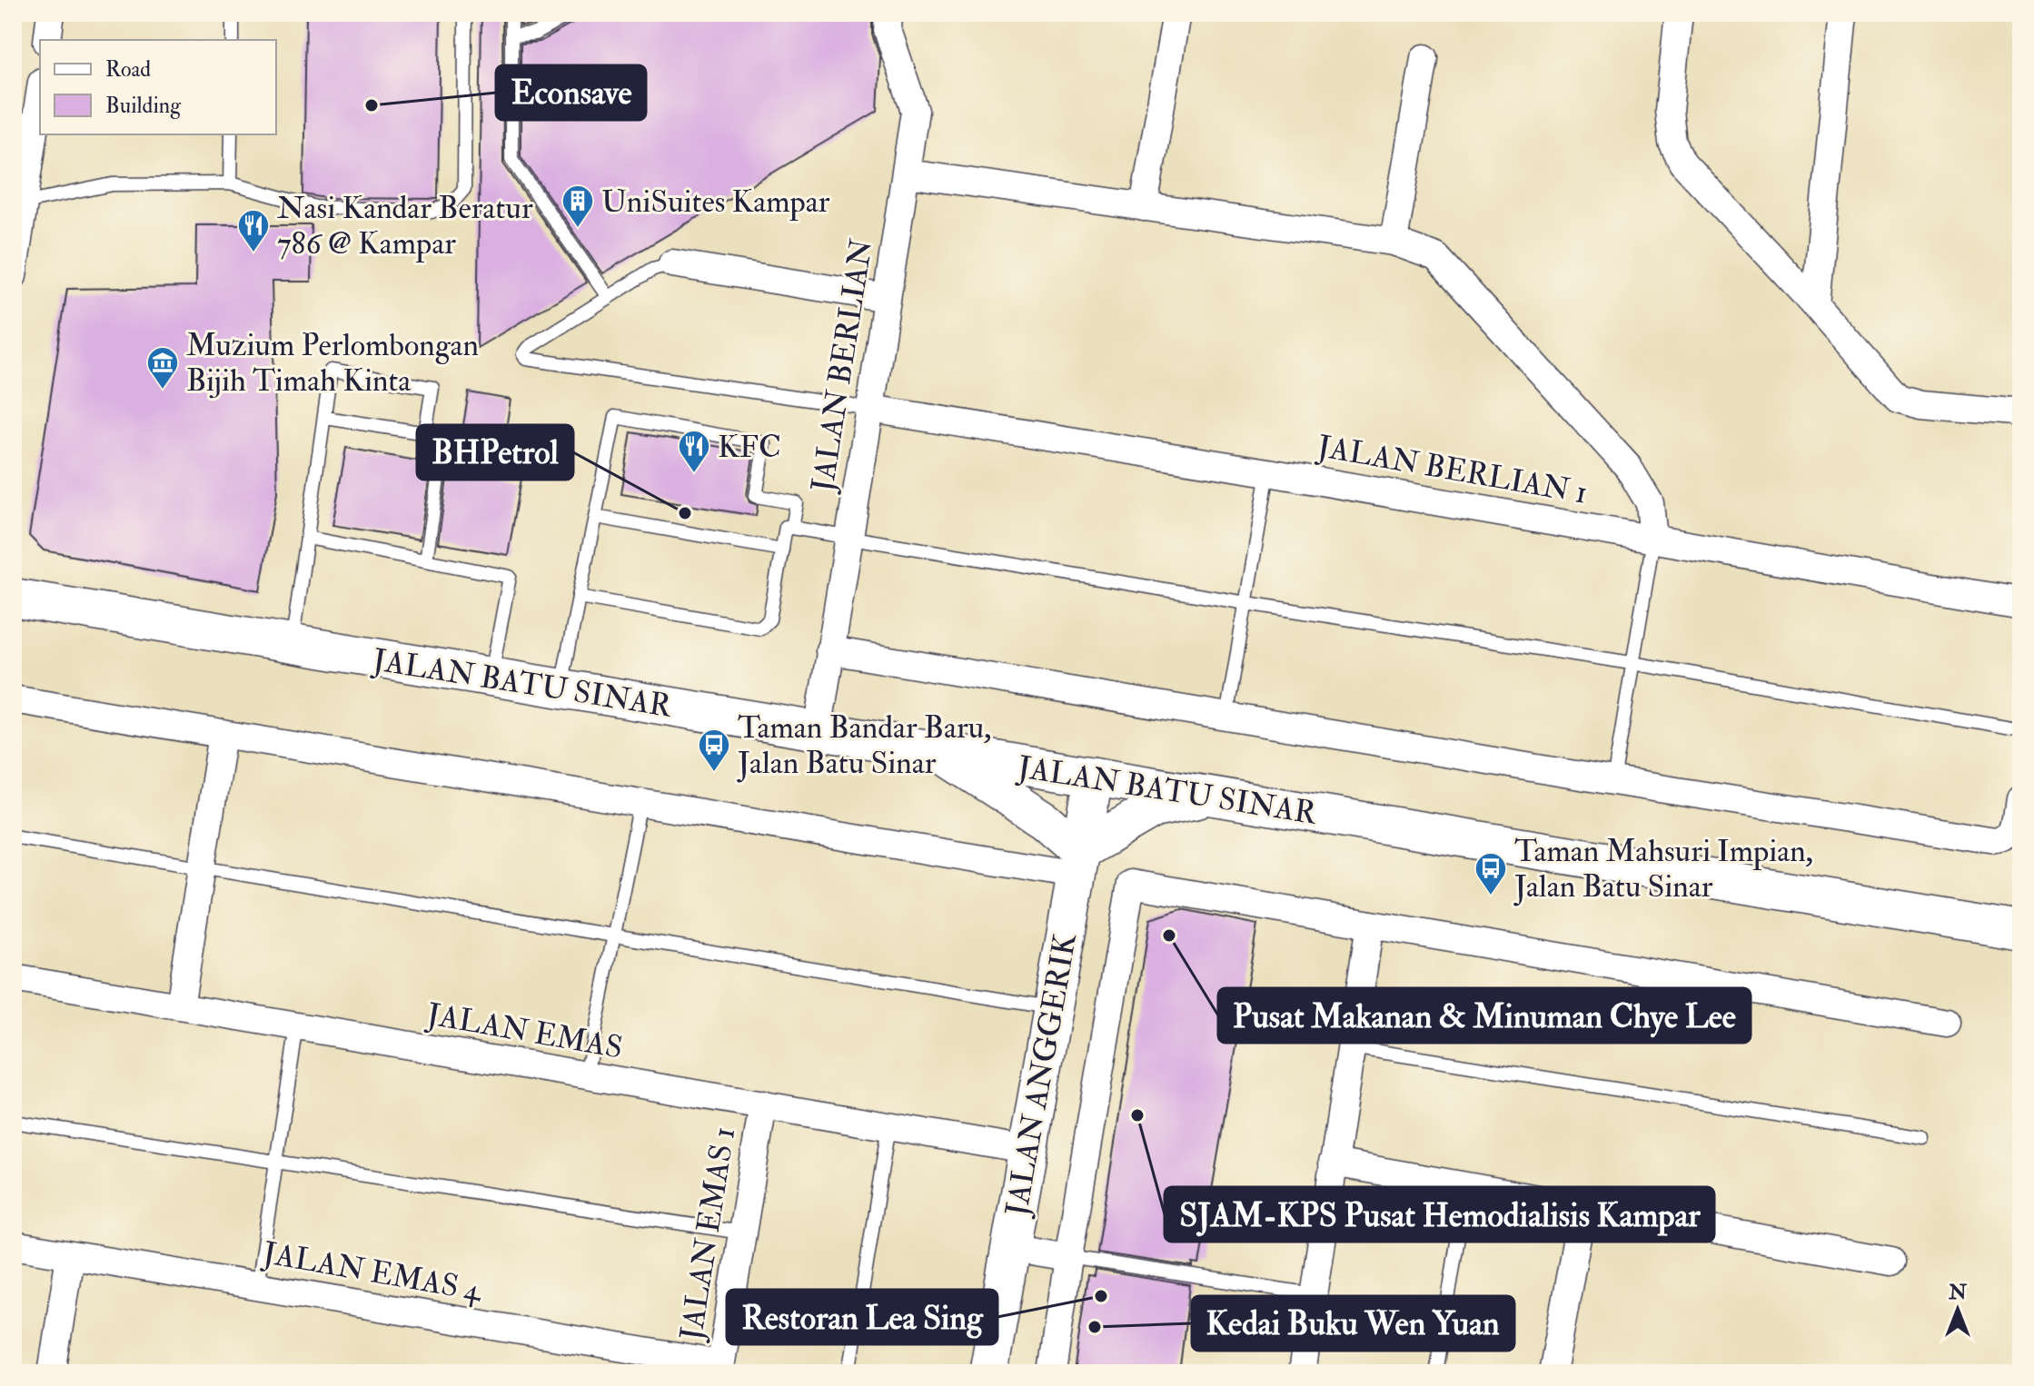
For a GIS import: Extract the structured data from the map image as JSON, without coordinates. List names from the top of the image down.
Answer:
{
  "streets": {
    "street": [
      "JALAN BERLIAN",
      "JALAN BERLIAN 1",
      "JALAN BATU SINAR",
      "JALAN EMAS",
      "JALAN ANGGERIK",
      "JALAN EMAS 1",
      "JALAN EMAS 4"
    ]
  },
  "crossings": [
    ["JALAN BERLIAN", "JALAN BERLIAN 1"],
    ["JALAN BERLIAN", "JALAN BATU SINAR"],
    ["JALAN BATU SINAR", "JALAN ANGGERIK"],
    ["JALAN EMAS", "JALAN ANGGERIK"],
    ["JALAN EMAS", "JALAN EMAS 1"],
    ["JALAN EMAS 1", "JALAN EMAS 4"]
  ],
  "places": {
    "other": [
      "Econsave",
      "BHPetrol",
      "Pusat Makanan & Minuman Chye Lee",
      "SJAM-KPS Pusat Hemodialisis Kampar",
      "Restoran Lea Sing",
      "Kedai Buku Wen Yuan"
    ],
    "building": ["UniSuites Kampar"],
    "restaurant": ["Nasi Kandar Beratur 786 @ Kampar", "KFC"],
    "museum": ["Muzium Perlombongan Bijih Timah Kinta"],
    "bus stop": ["Taman Bandar Baru, Jalan Batu Sinar", "Taman Mahsuri Impian, Jalan Batu Sinar"]
  },
  "legend": ["Road", "Building"],
  "north": "top"
}
